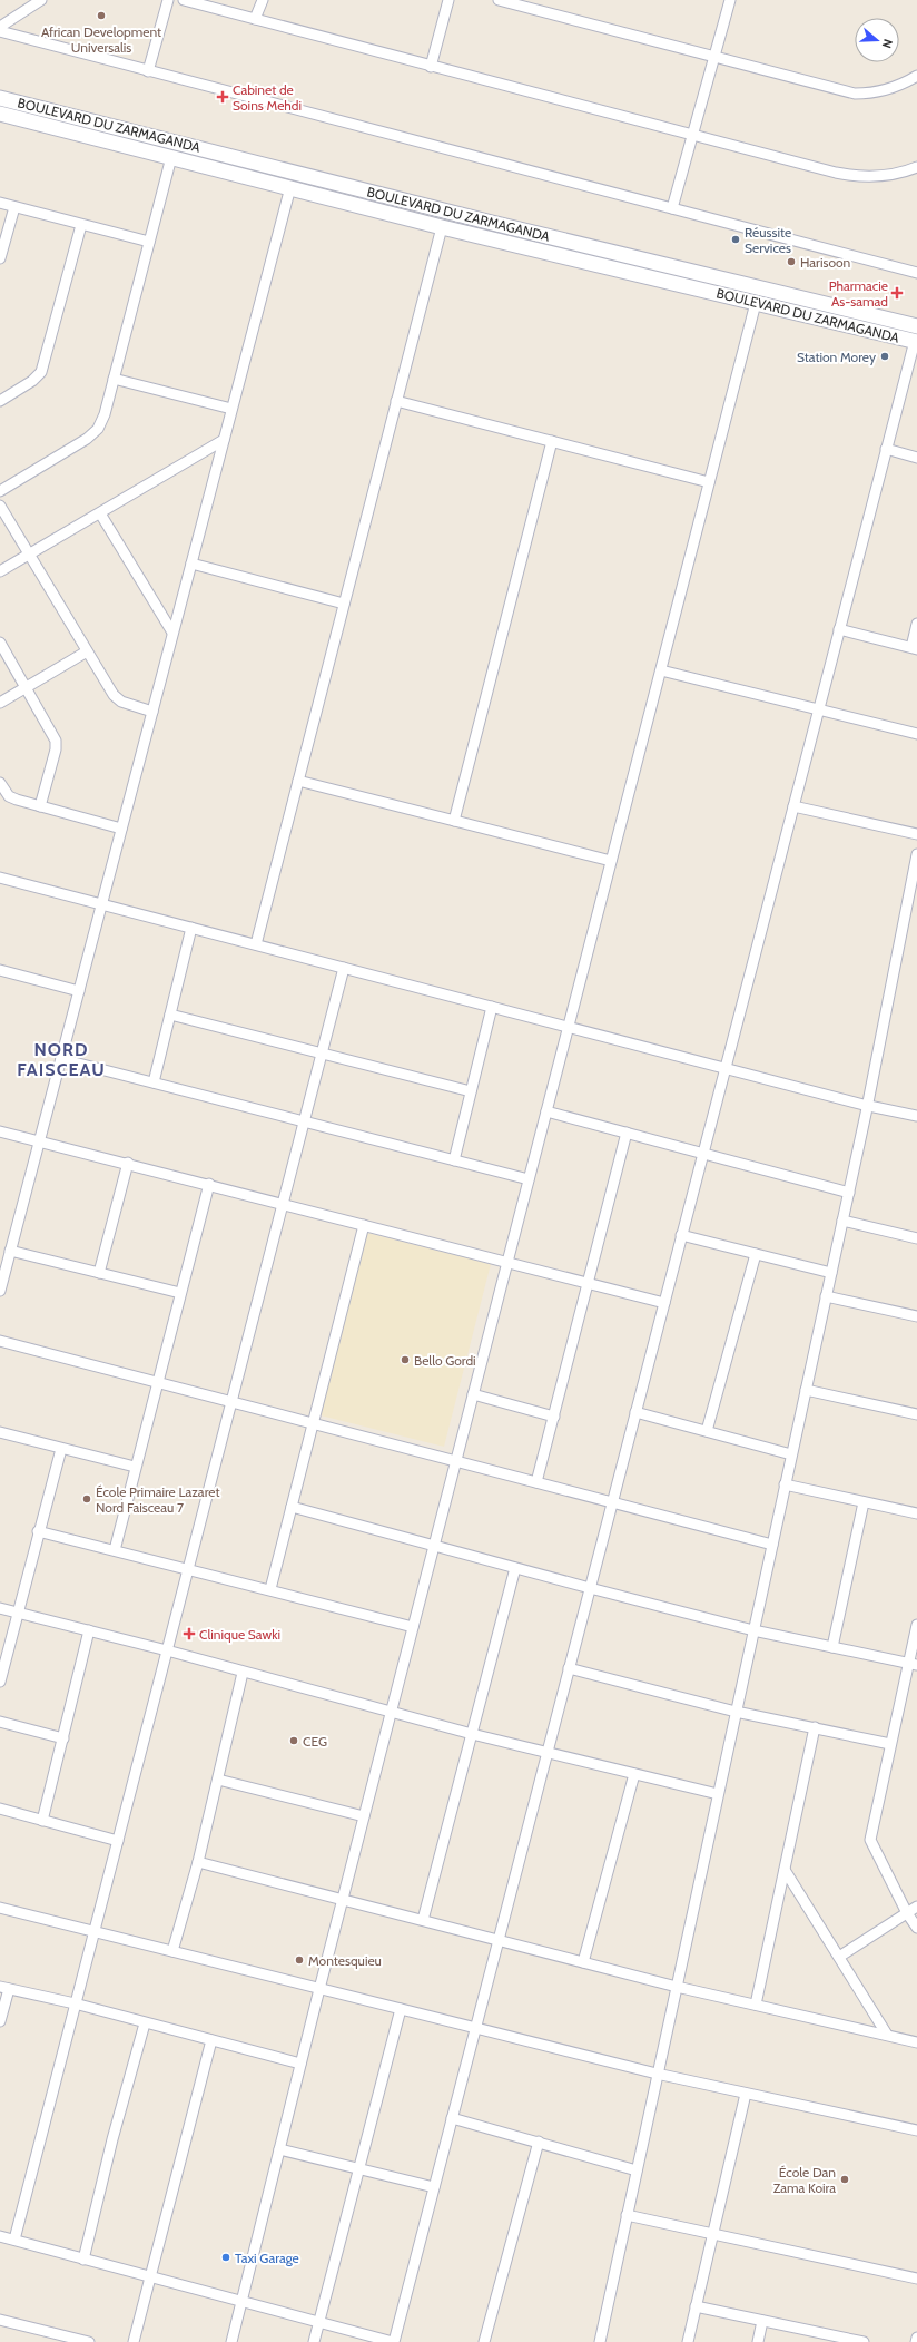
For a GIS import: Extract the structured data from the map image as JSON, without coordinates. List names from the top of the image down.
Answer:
{
  "streets": {
    "main road": ["BOULEVARD DU ZARMAGANDA"]
  },
  "districts": ["NORD FAISCEAU"],
  "places": {
    "other": [
      "African Development Universalis",
      "Réussite Services",
      "Harisoon",
      "Station Morey",
      "Bello Gordi",
      "École Primaire Lazaret Nord Faisceau 7",
      "CEG",
      "Montesquieu",
      "École Dan Zama Koira",
      "Taxi Garage"
    ],
    "health": ["Cabinet de Soins Mehdi", "Pharmacie As-samad", "Clinique Sawki"]
  },
  "north": "right"
}
